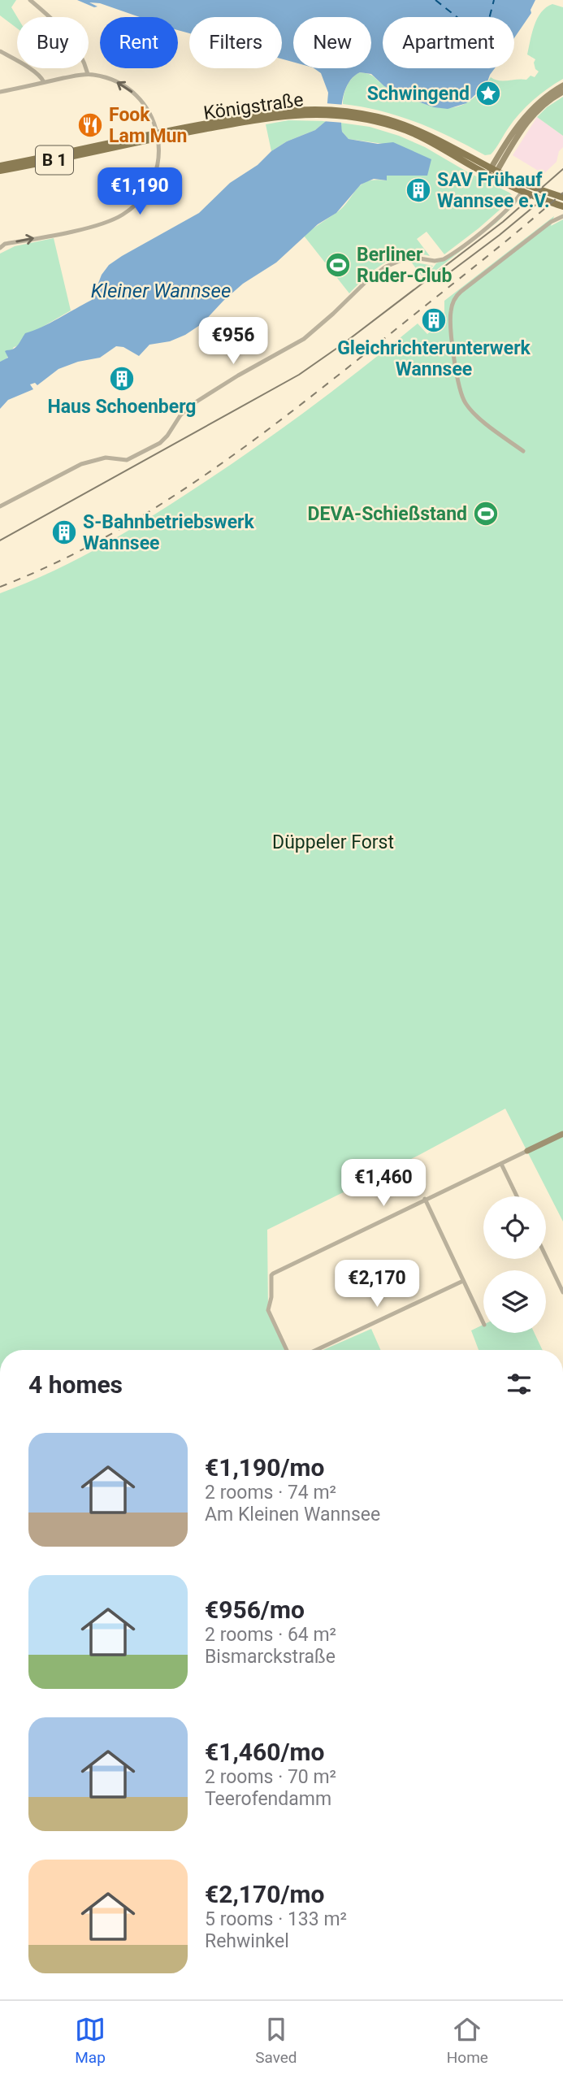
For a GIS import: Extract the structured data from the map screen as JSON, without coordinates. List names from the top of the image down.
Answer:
{
  "streets": {
    "main road": ["Königstraße", "B 1"]
  },
  "water": ["Kleiner Wannsee"],
  "parks": ["Düppeler Forst"],
  "places": {
    "place": ["Schwingend"],
    "restaurant": ["Fook Lam Mun"],
    "building": [
      "SAV Frühauf Wannsee e.V.",
      "Gleichrichterunterwerk Wannsee",
      "Haus Schoenberg",
      "S-Bahnbetriebswerk Wannsee"
    ],
    "sports": ["Berliner Ruder-Club", "DEVA-Schießstand"]
  },
  "page": {
    "chip": [
      "Buy",
      "Rent",
      "Filters",
      "New",
      "Apartment"
    ],
    "price": [
      "€1,190",
      "€956",
      "€1,460",
      "€2,170"
    ],
    "heading": "4 homes",
    "list": [
      {
        "name": "€1,190/mo",
        "note": "2 rooms · 74 m² · Am Kleinen Wannsee"
      },
      {
        "name": "€956/mo",
        "note": "2 rooms · 64 m² · Bismarckstraße"
      },
      {
        "name": "€1,460/mo",
        "note": "2 rooms · 70 m² · Teerofendamm"
      },
      {
        "name": "€2,170/mo",
        "note": "5 rooms · 133 m² · Rehwinkel"
      }
    ],
    "tabs": ["Map", "Saved", "Home"]
  }
}
